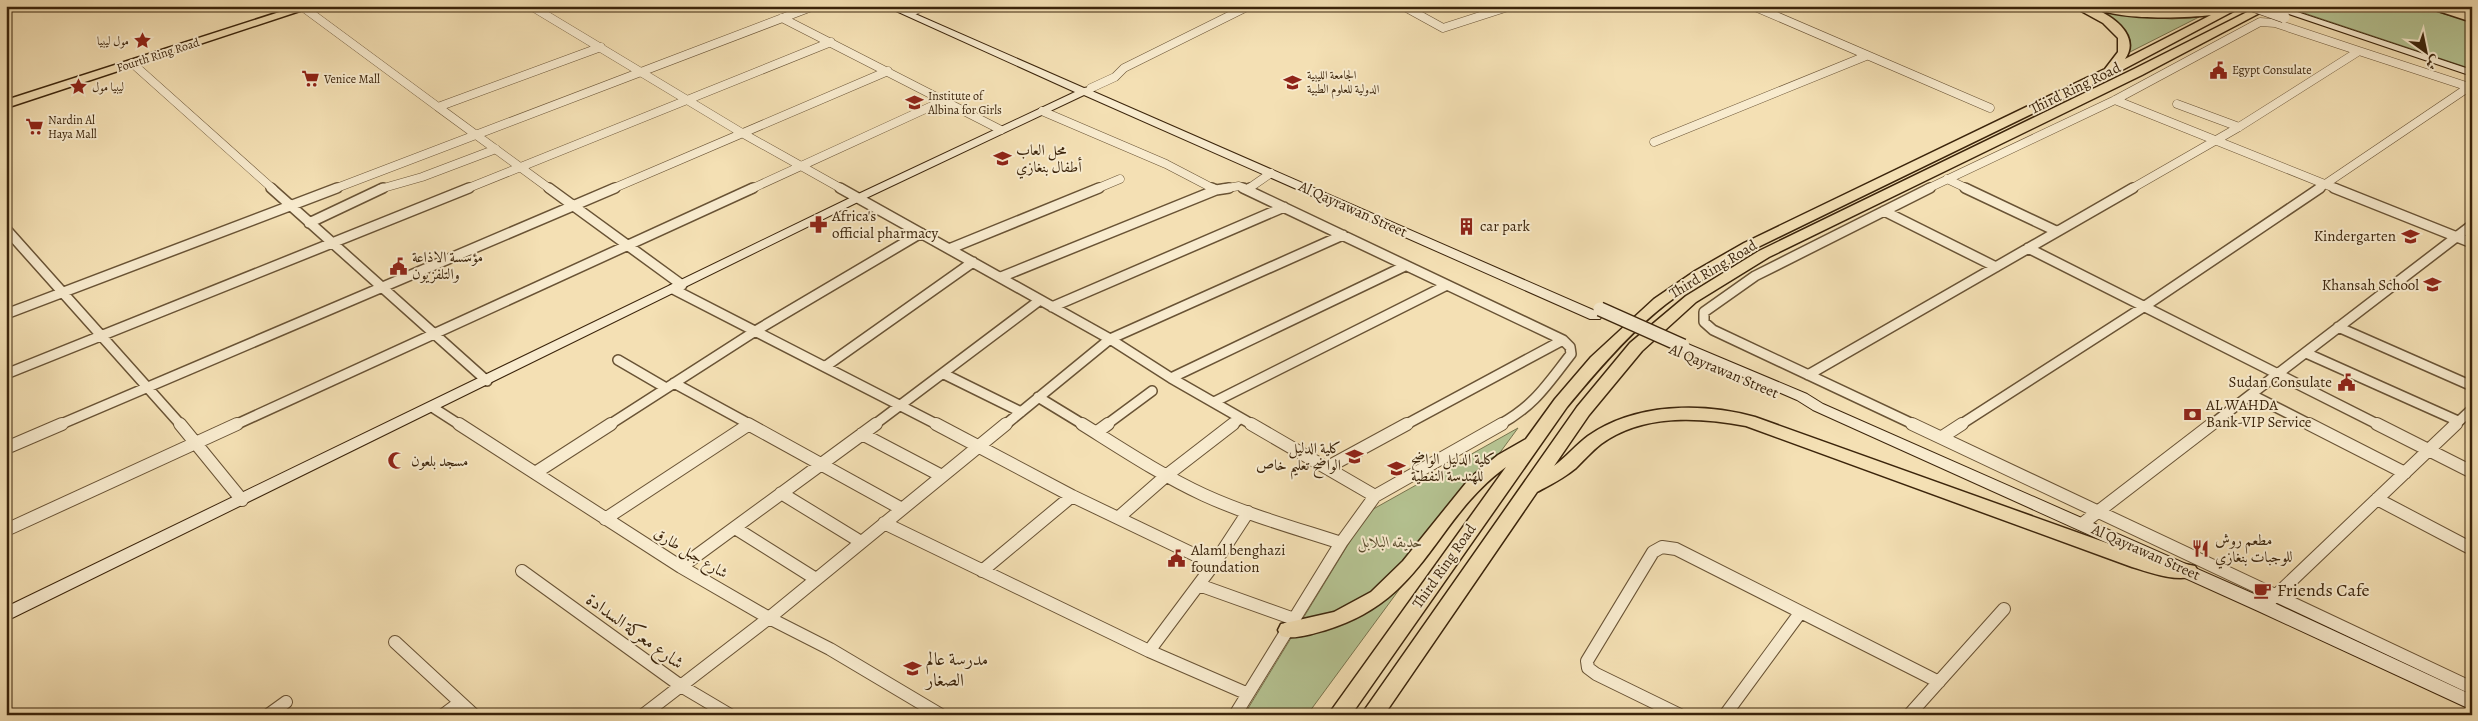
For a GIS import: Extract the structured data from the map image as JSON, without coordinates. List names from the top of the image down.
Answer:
{
  "streets": {
    "main road": ["Fourth Ring Road", "Third Ring Road", "Al Qayrawan Street"],
    "street": ["شارع جبل طارق", "شارع معركة السدادة"]
  },
  "parks": ["حديقه البلابل"],
  "places": {
    "place": ["مول ليبيا", "ليبيا مول"],
    "public building": [
      "Egypt Consulate",
      "مؤسسة الاذاعة والتلفزيون",
      "Sudan Consulate",
      "Alaml benghazi foundation"
    ],
    "supermarket": ["Venice Mall", "Nardin Al Haya Mall"],
    "school or university": [
      "الجامعة الليبية الدولية للعلوم الطبية",
      "Institute of Albina for Girls",
      "محل العاب أطفال بنغازي",
      "Kindergarten",
      "Khansah School",
      "كلية الدليل الواضح تعليم خاص",
      "كلية الدليل الواضح للهندسة النفطية",
      "مدرسة عالم الصغار"
    ],
    "pharmacy": ["Africa's official pharmacy"],
    "building": ["car park"],
    "bank": ["AL WAHDA Bank-VIP Service"],
    "mosque": ["مسجد بلعون"],
    "restaurant": ["مطعم روش للوجبات بنغازي"],
    "cafe": ["Friends Cafe"]
  },
  "north": "bottom right"
}
